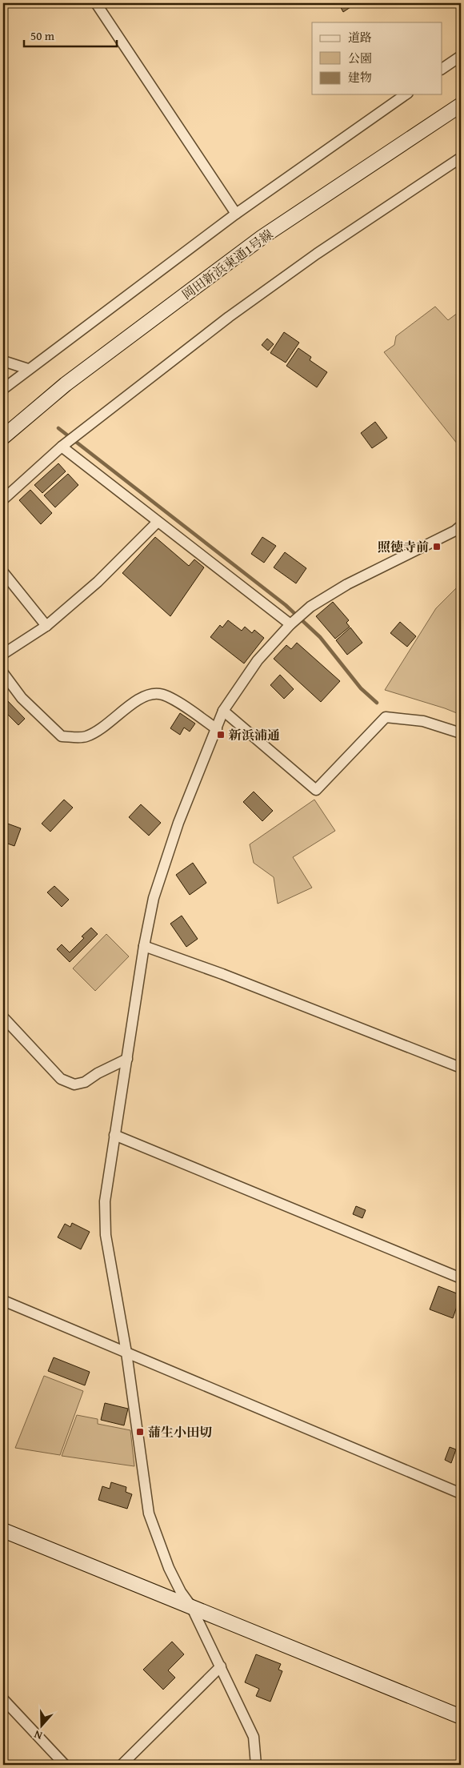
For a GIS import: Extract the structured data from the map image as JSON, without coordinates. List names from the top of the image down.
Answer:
{
  "streets": {
    "street": ["岡田新浜東通1号線"]
  },
  "places": {
    "transit": ["照徳寺前", "新浜浦通", "蒲生小田切"]
  },
  "legend": ["道路", "公園", "建物"],
  "scale_bar": "50 m",
  "north": "bottom"
}
